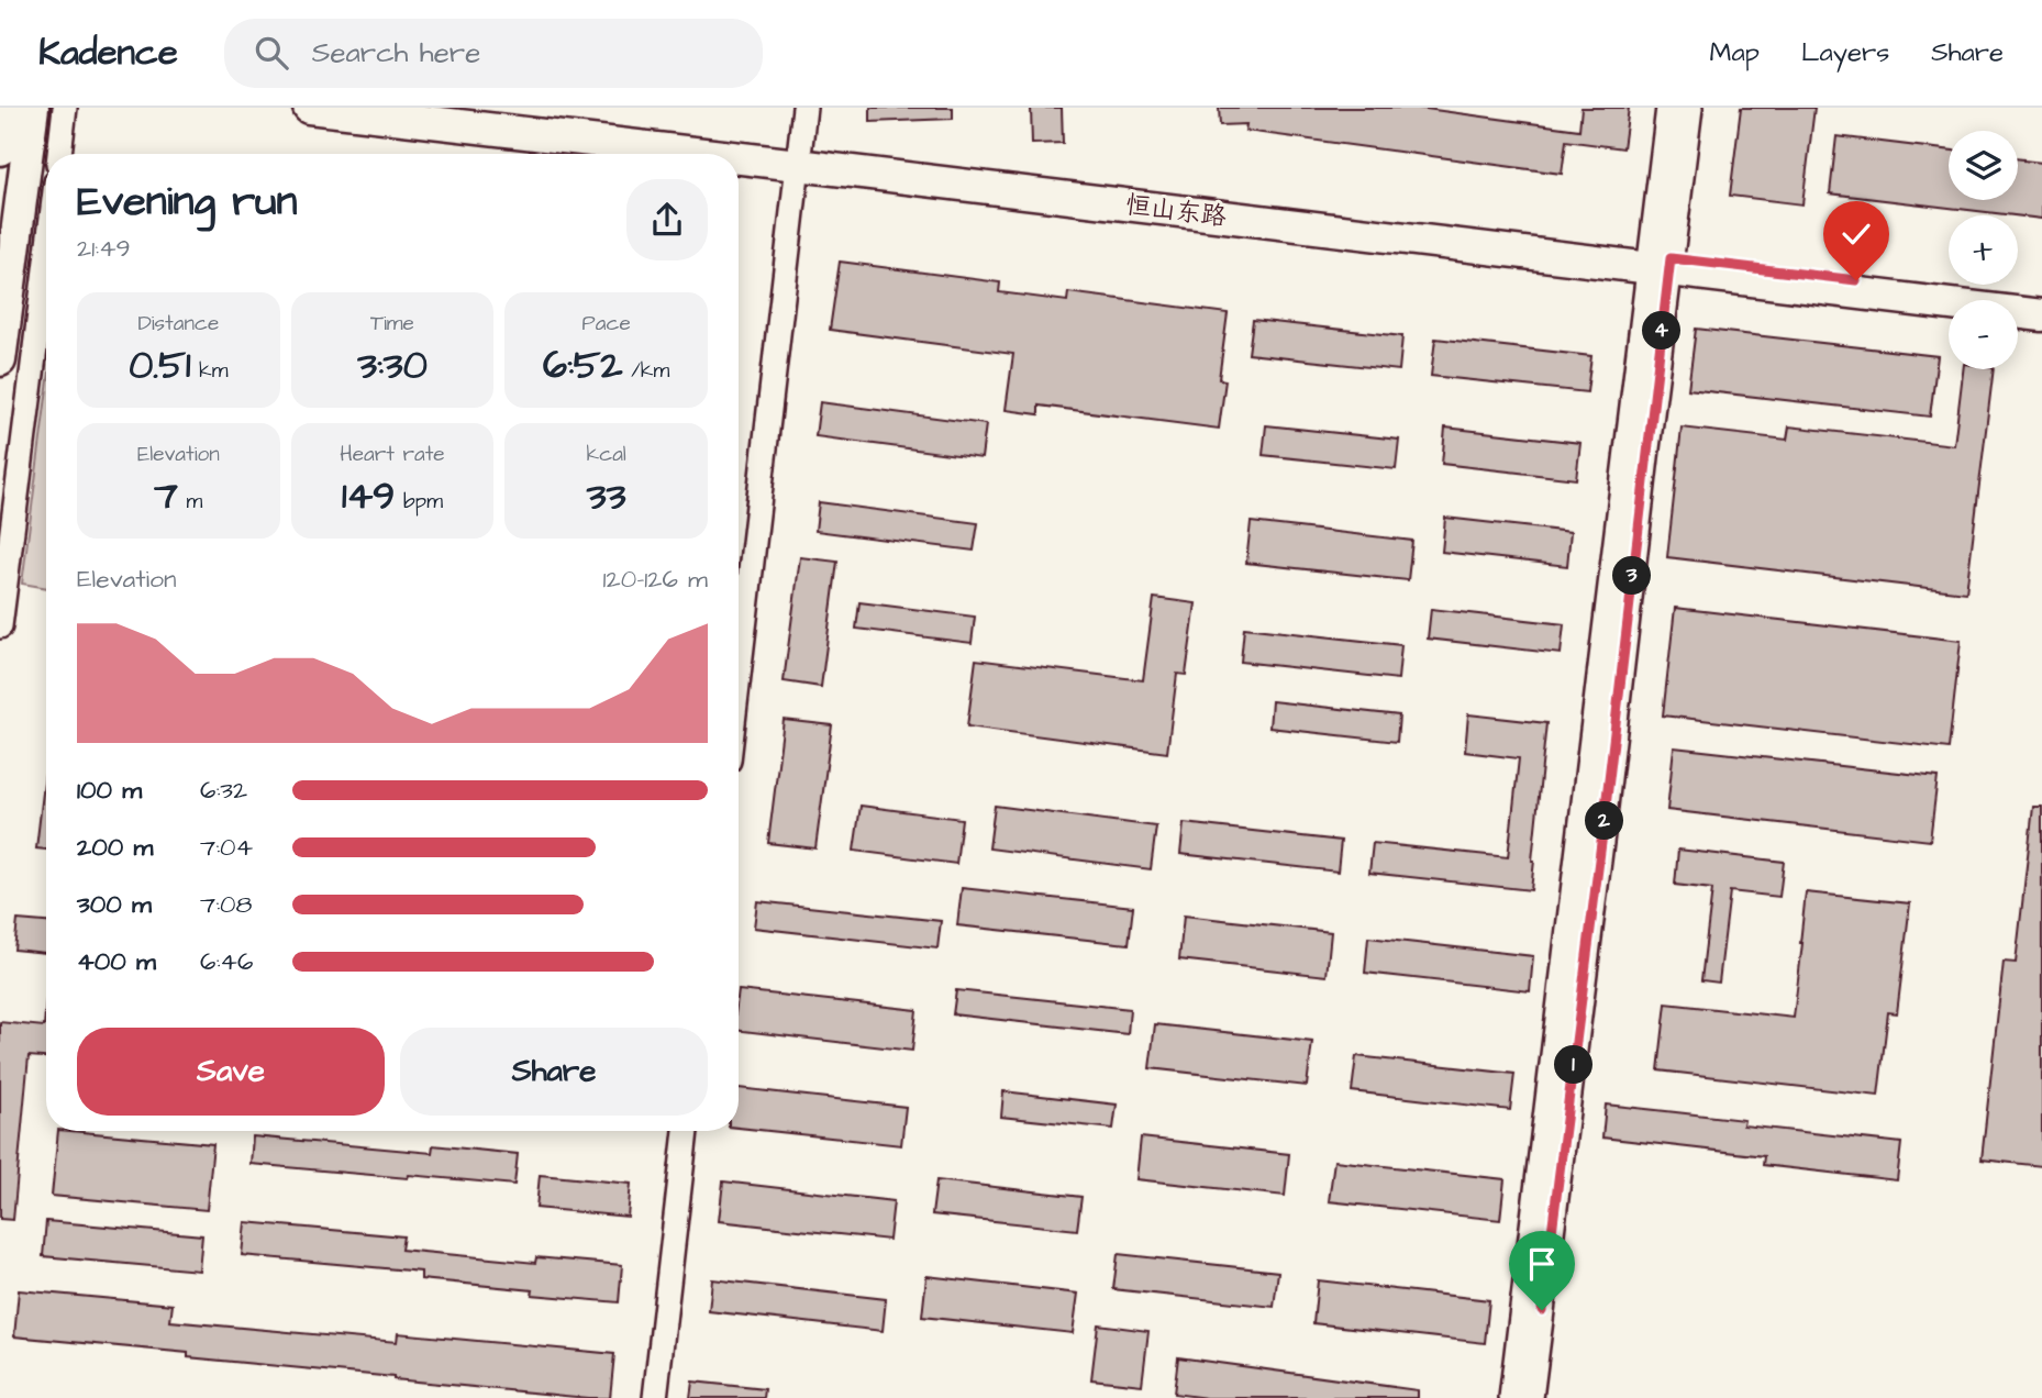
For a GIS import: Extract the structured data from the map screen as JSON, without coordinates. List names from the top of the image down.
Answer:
{
  "streets": {
    "main road": ["恒山东路"]
  },
  "page": {
    "header": "Kadence",
    "search": "Search here",
    "nav": ["Map", "Layers", "Share"],
    "map_buttons": ["+", "−"],
    "heading": ["Evening run", "21:49"],
    "stats": [
      ["Distance", "0.51 km"],
      ["Time", "3:30"],
      ["Pace", "6:52 /km"],
      ["Elevation", "7 m"],
      ["Heart rate", "149 bpm"],
      ["kcal", "33"]
    ],
    "pins": [
      "4",
      "3",
      "2",
      "1"
    ],
    "chart": ["Elevation", "120–126 m"],
    "list": [
      {
        "name": "100 m",
        "note": "6:32"
      },
      {
        "name": "200 m",
        "note": "7:04"
      },
      {
        "name": "300 m",
        "note": "7:08"
      },
      {
        "name": "400 m",
        "note": "6:46"
      }
    ],
    "buttons": ["Save", "Share"]
  }
}
